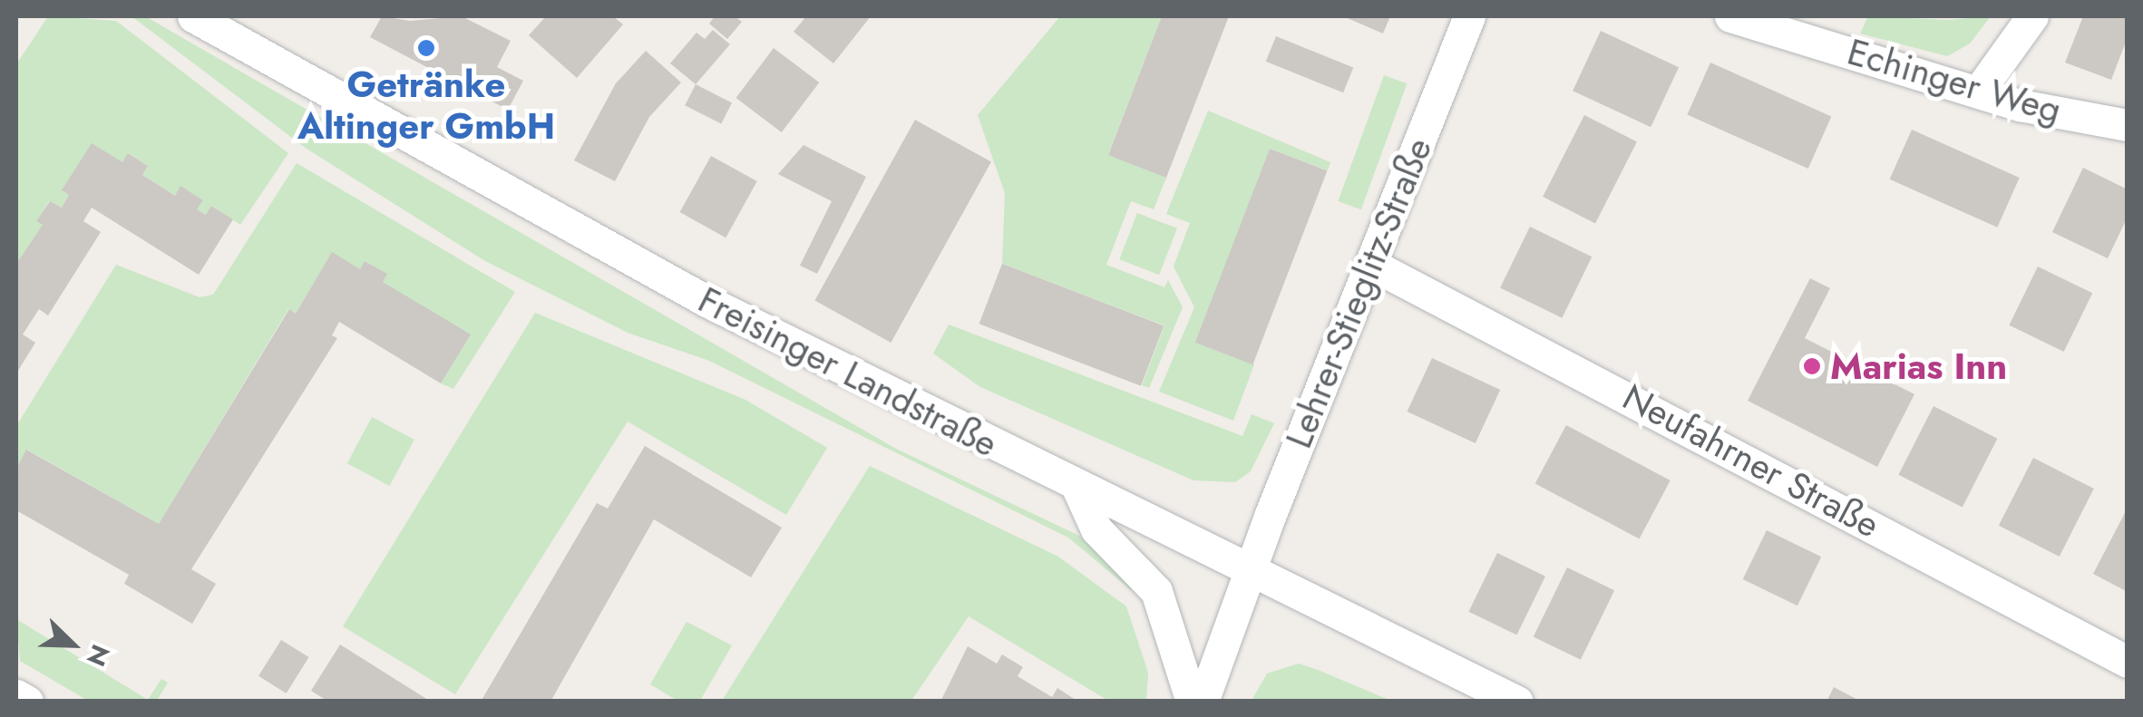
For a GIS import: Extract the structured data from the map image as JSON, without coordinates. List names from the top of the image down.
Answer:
{
  "streets": {
    "street": [
      "Echinger Weg",
      "Lehrer-Stieglitz-Straße",
      "Freisinger Landstraße",
      "Neufahrner Straße"
    ]
  },
  "crossings": [
    ["Lehrer-Stieglitz-Straße", "Freisinger Landstraße"],
    ["Lehrer-Stieglitz-Straße", "Neufahrner Straße"]
  ],
  "places": ["Getränke Altinger GmbH", "Marias Inn"],
  "north": "bottom right"
}
